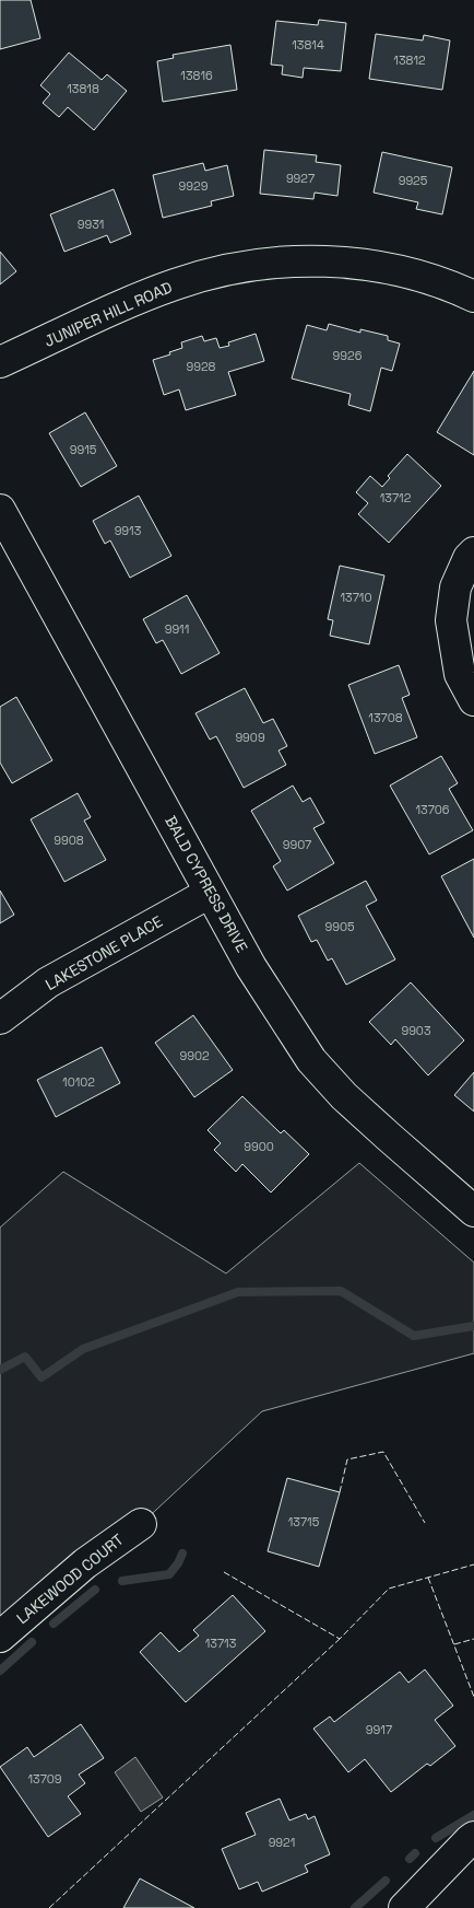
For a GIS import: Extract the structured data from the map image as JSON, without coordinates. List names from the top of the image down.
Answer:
{
  "streets": {
    "street": [
      "JUNIPER HILL ROAD",
      "BALD CYPRESS DRIVE",
      "LAKESTONE PLACE",
      "LAKEWOOD COURT"
    ]
  },
  "crossings": [
    ["BALD CYPRESS DRIVE", "LAKESTONE PLACE"]
  ],
  "house_numbers": [
    "13814",
    "13812",
    "13816",
    "13818",
    "9927",
    "9925",
    "9929",
    "9931",
    "9926",
    "9928",
    "9915",
    "13712",
    "9913",
    "13710",
    "9911",
    "13708",
    "9909",
    "13706",
    "9908",
    "9907",
    "9905",
    "9903",
    "9902",
    "10102",
    "9900",
    "13715",
    "13713",
    "9917",
    "13709",
    "9921"
  ]
}
